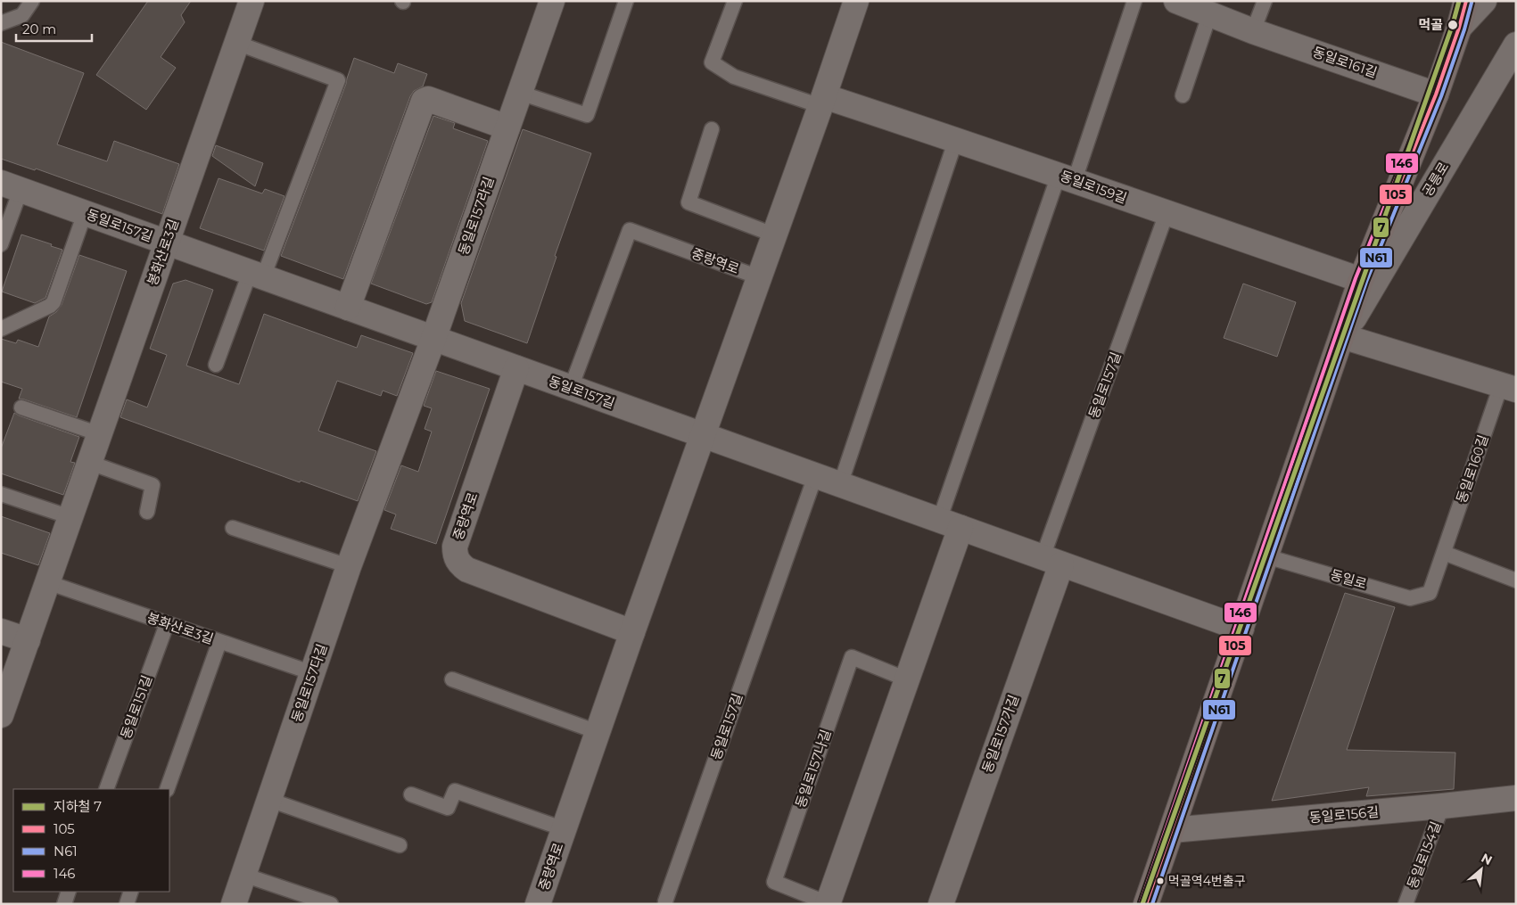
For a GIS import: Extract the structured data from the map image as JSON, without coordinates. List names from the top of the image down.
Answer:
{
  "streets": {
    "street": [
      "동일로161길",
      "공릉로",
      "동일로159길",
      "동일로157라길",
      "동일로157길",
      "봉화산로3길",
      "중랑역로",
      "동일로160길",
      "동일로157다길",
      "동일로157가길",
      "동일로157나길",
      "동일로156길"
    ],
    "lane": ["동일로", "동일로151길", "동일로154길"]
  },
  "crossings": [
    ["공릉로", "동일로160길"],
    ["동일로159길", "동일로157길"],
    ["동일로159길", "중랑역로"],
    ["동일로157라길", "동일로157길"],
    ["동일로157라길", "동일로157다길"],
    ["동일로157길", "봉화산로3길"],
    ["동일로157길", "중랑역로"],
    ["동일로157길", "동일로157다길"],
    ["동일로157길", "동일로157가길"],
    ["동일로157길", "동일로157나길"],
    ["봉화산로3길", "동일로157다길"],
    ["봉화산로3길", "동일로151길"],
    ["동일로160길", "동일로"],
    ["동일로156길", "동일로154길"]
  ],
  "places": ["먹골", "먹골역4번출구"],
  "lines": [
    "metro line 7",
    "transit line 105",
    "transit line 146",
    "transit line N61"
  ],
  "legend": [
    "지하철 7",
    "105",
    "N61",
    "146"
  ],
  "scale_bar": "20 m",
  "north": "top right"
}
